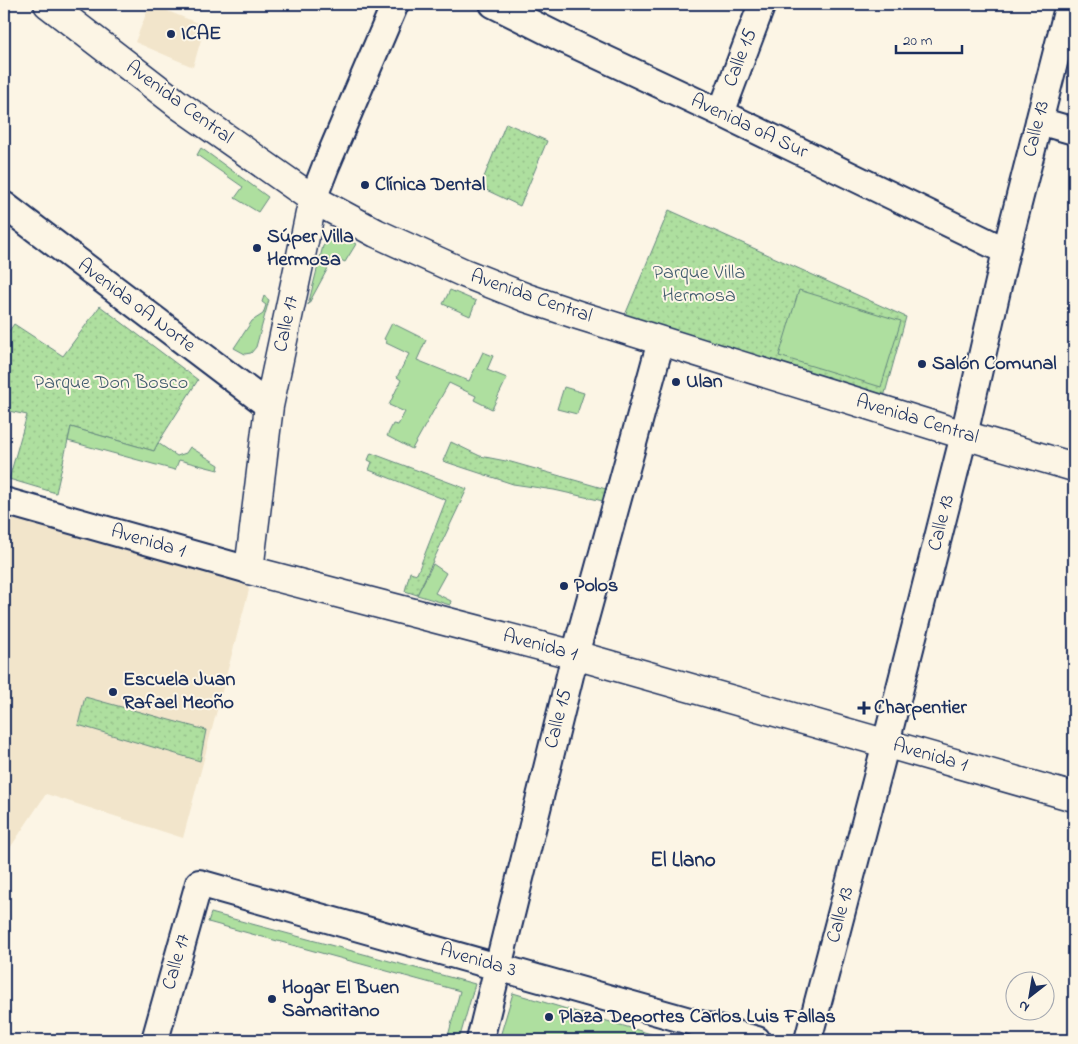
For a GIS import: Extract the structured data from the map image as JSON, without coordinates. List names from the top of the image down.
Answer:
{
  "streets": {
    "main road": ["Avenida Central", "Calle 17", "Avenida 1"],
    "street": [
      "Calle 15",
      "Avenida 0A Sur",
      "Calle 13",
      "Avenida 0A Norte",
      "Avenida 3"
    ]
  },
  "crossings": [
    ["Calle 15", "Avenida Central"],
    ["Calle 15", "Avenida 0A Sur"],
    ["Calle 15", "Avenida 1"],
    ["Calle 15", "Avenida 3"],
    ["Avenida Central", "Calle 13"],
    ["Avenida Central", "Calle 17"],
    ["Avenida 0A Sur", "Calle 13"],
    ["Calle 13", "Avenida 1"],
    ["Avenida 0A Norte", "Calle 17"],
    ["Calle 17", "Avenida 1"],
    ["Calle 17", "Avenida 3"]
  ],
  "districts": ["El Llano"],
  "parks": ["Parque Villa Hermosa", "Parque Don Bosco"],
  "places": {
    "other": [
      "ICAE",
      "Clínica Dental",
      "Súper Villa Hermosa",
      "Salón Comunal",
      "Ulan",
      "Polos",
      "Escuela Juan Rafael Meoño",
      "Hogar El Buen Samaritano",
      "Plaza Deportes Carlos Luis Fallas"
    ],
    "health": ["Charpentier"]
  },
  "scale_bar": "20 m",
  "north": "bottom left"
}
